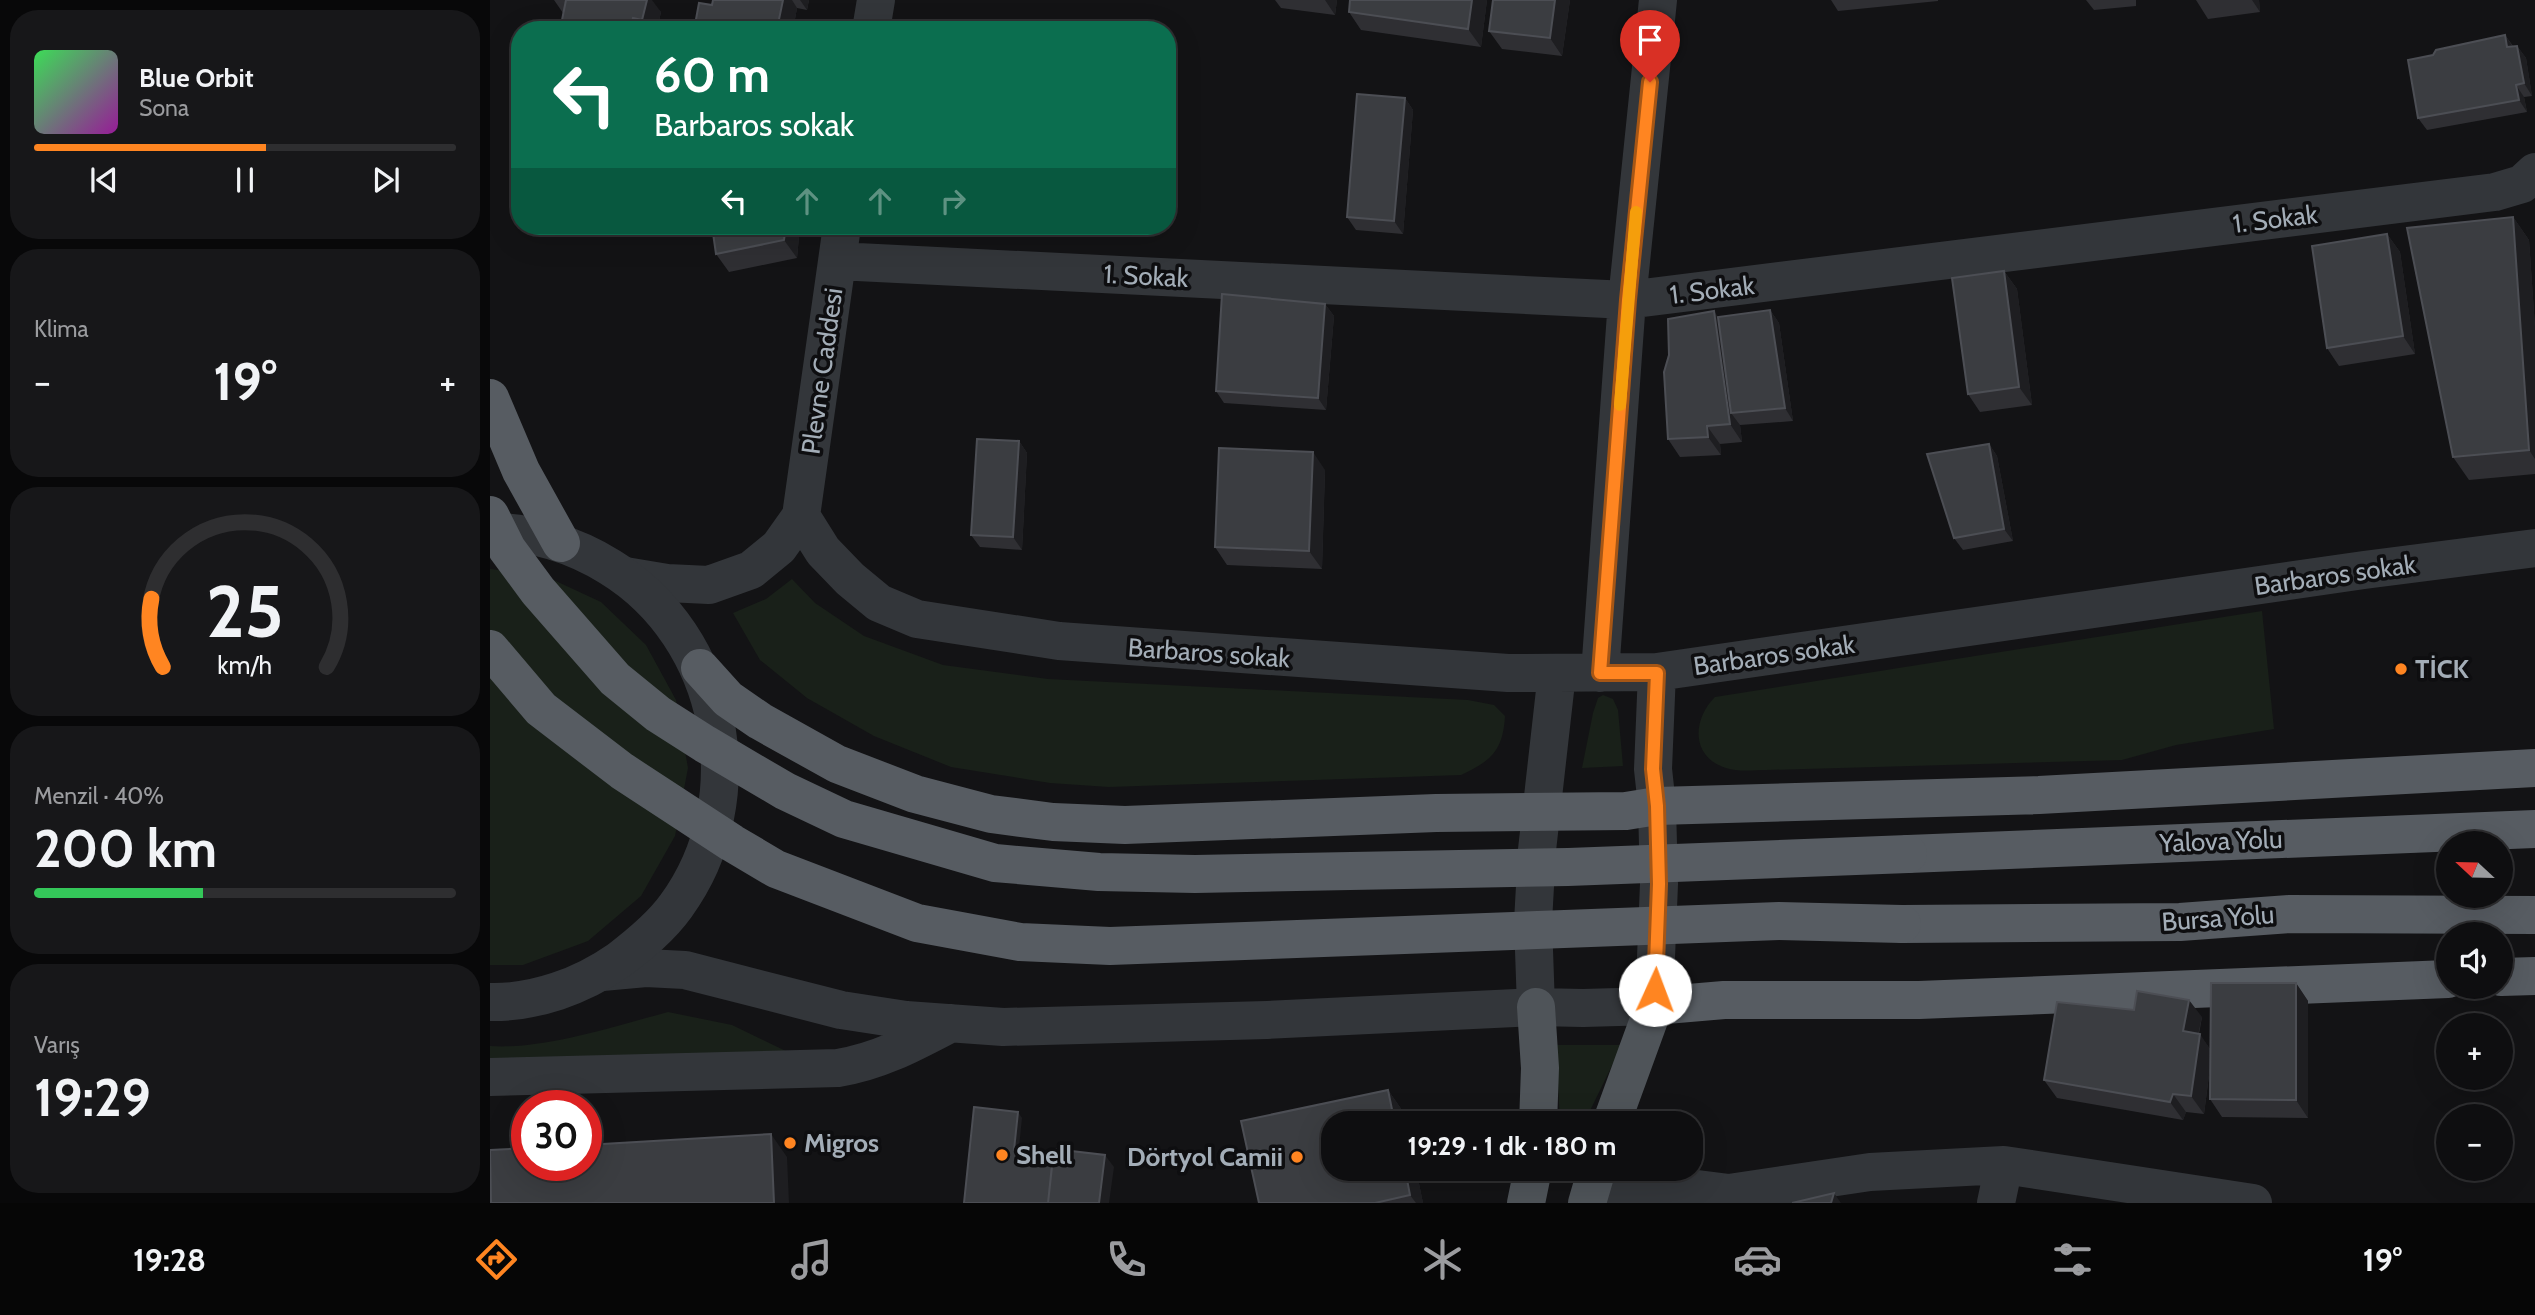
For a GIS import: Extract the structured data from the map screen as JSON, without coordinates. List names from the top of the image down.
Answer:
{
  "streets": {
    "highway": ["Yalova Yolu", "Bursa Yolu"],
    "street": ["1. Sokak", "Plevne Caddesi", "Barbaros sokak"]
  },
  "crossings": [
    ["1. Sokak", "Plevne Caddesi"],
    ["Plevne Caddesi", "Barbaros sokak"]
  ],
  "places": [
    "TİCK",
    "Migros",
    "Shell",
    "Dörtyol Camii"
  ],
  "north": "left",
  "page": {
    "turn": ["60 m", "Barbaros sokak"],
    "song": ["Blue Orbit", "Sona"],
    "tile": [
      "Klima",
      ["Menzil · 40%", "200 km"],
      ["Varış", "19:29"]
    ],
    "heat": ["−", "19°", "+"],
    "map_buttons": ["+", "−"],
    "limit": "30",
    "trip": "19:29 · 1 dk · 180 m",
    "tabs": ["19:28", "19°"],
    "gauge": ["25", "km/h"]
  }
}
